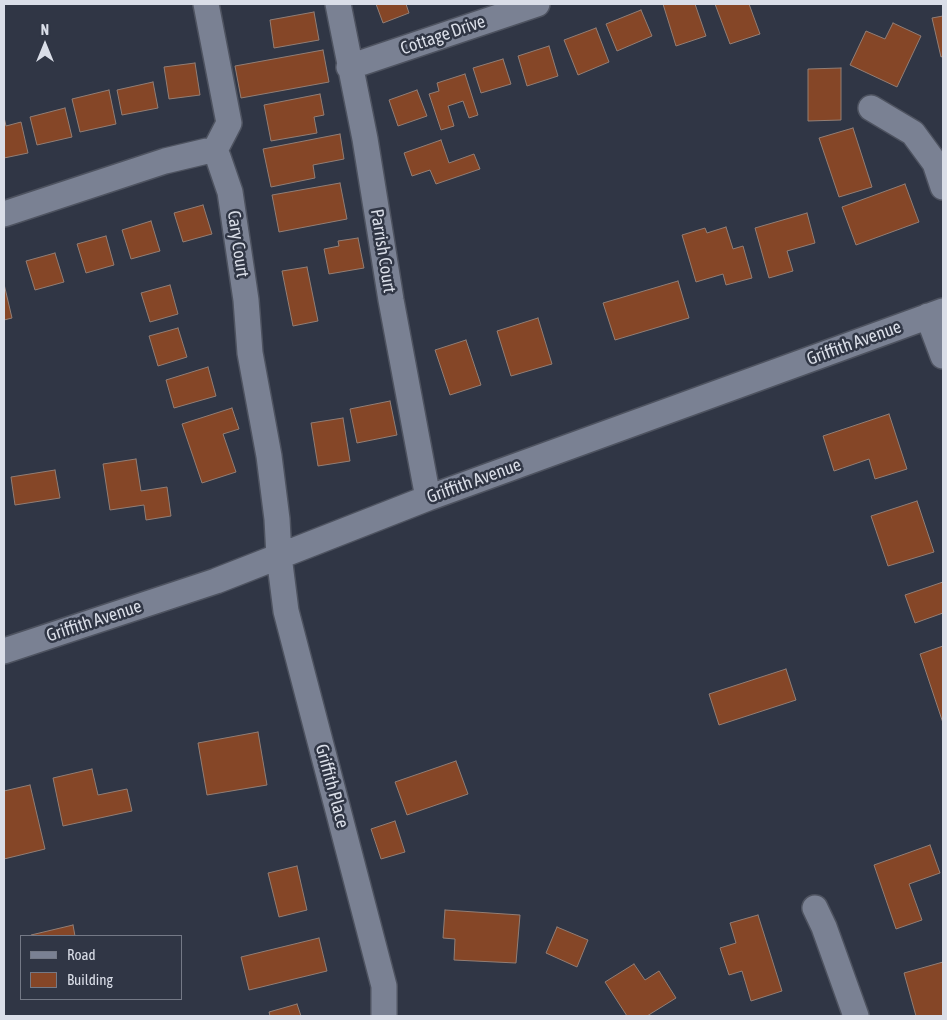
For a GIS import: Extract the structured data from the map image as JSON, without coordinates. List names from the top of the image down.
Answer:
{
  "streets": {
    "street": [
      "Cottage Drive",
      "Cary Court",
      "Parrish Court",
      "Griffith Avenue",
      "Griffith Place"
    ]
  },
  "crossings": [
    ["Cottage Drive", "Parrish Court"],
    ["Cary Court", "Griffith Avenue"],
    ["Cary Court", "Griffith Place"],
    ["Parrish Court", "Griffith Avenue"],
    ["Griffith Avenue", "Griffith Place"]
  ],
  "legend": ["Road", "Building"],
  "north": "top"
}
